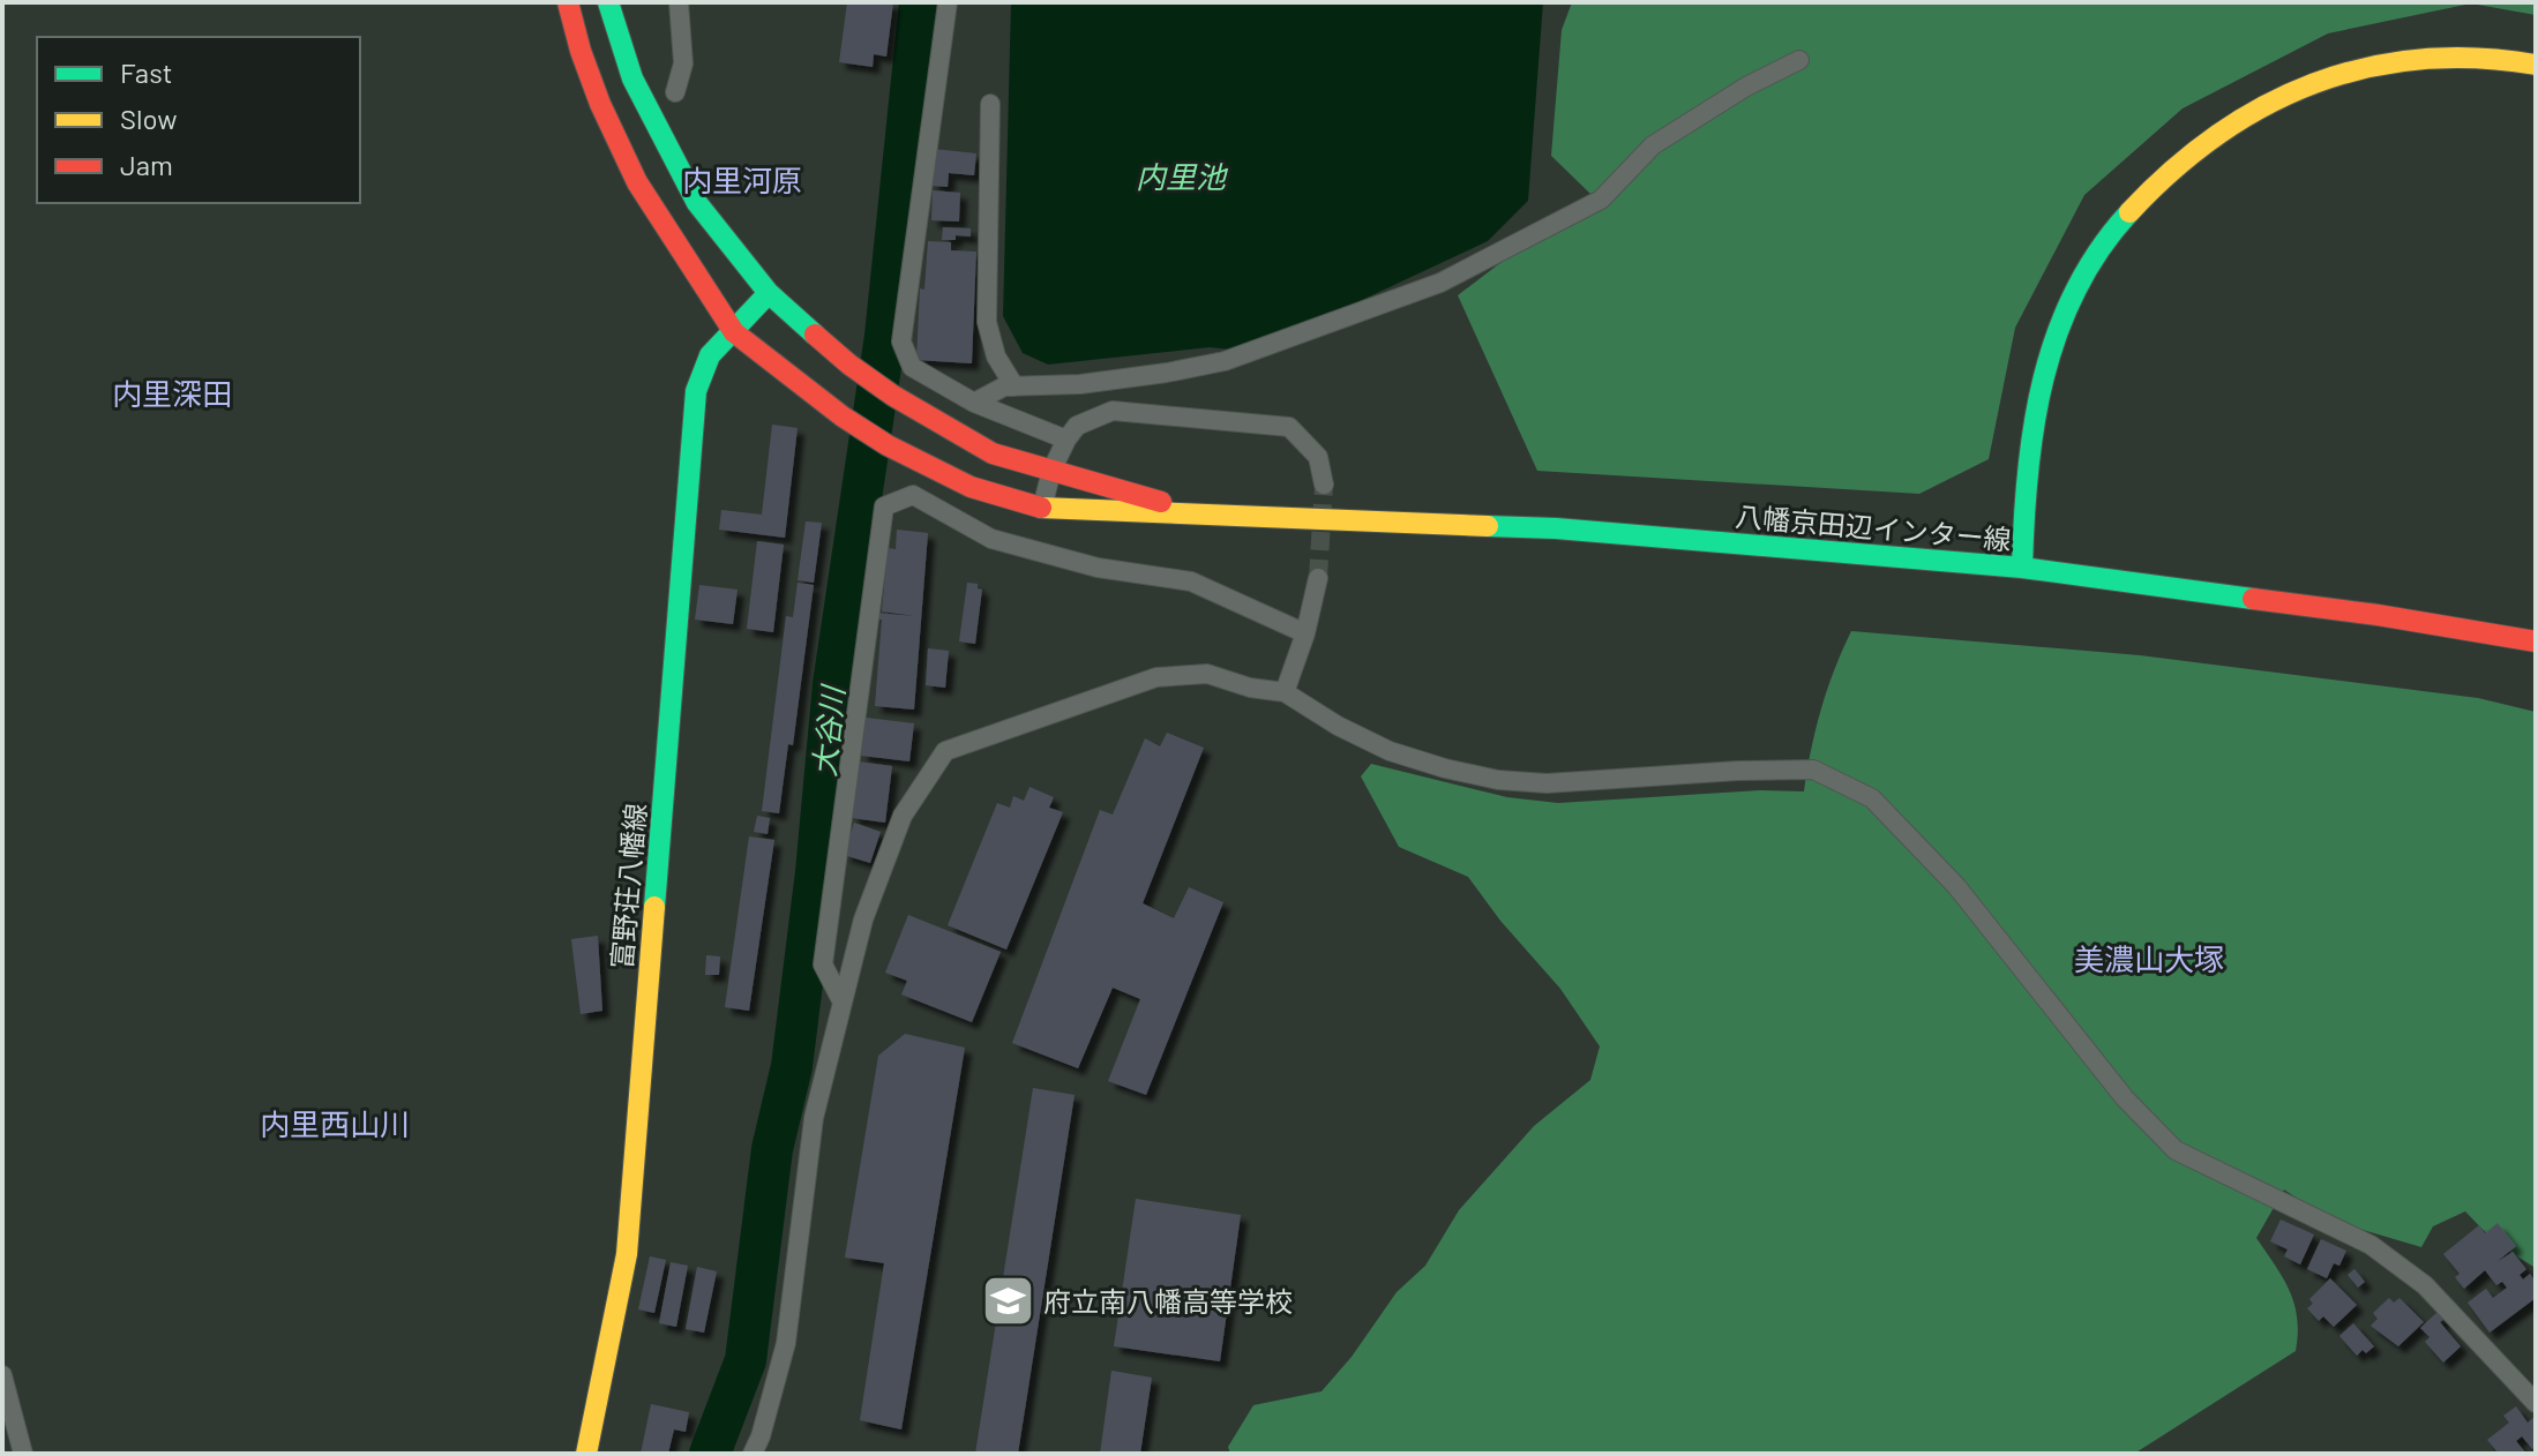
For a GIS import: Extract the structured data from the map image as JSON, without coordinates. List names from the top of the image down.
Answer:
{
  "streets": {
    "main road": ["八幡京田辺インター線", "富野荘八幡線"]
  },
  "crossings": [
    ["八幡京田辺インター線", "富野荘八幡線"]
  ],
  "districts": [
    "内里河原",
    "内里深田",
    "美濃山大塚",
    "内里西山川"
  ],
  "water": ["内里池", "大谷川"],
  "places": {
    "school or university": ["府立南八幡高等学校"]
  },
  "legend": ["Fast", "Slow", "Jam"]
}
